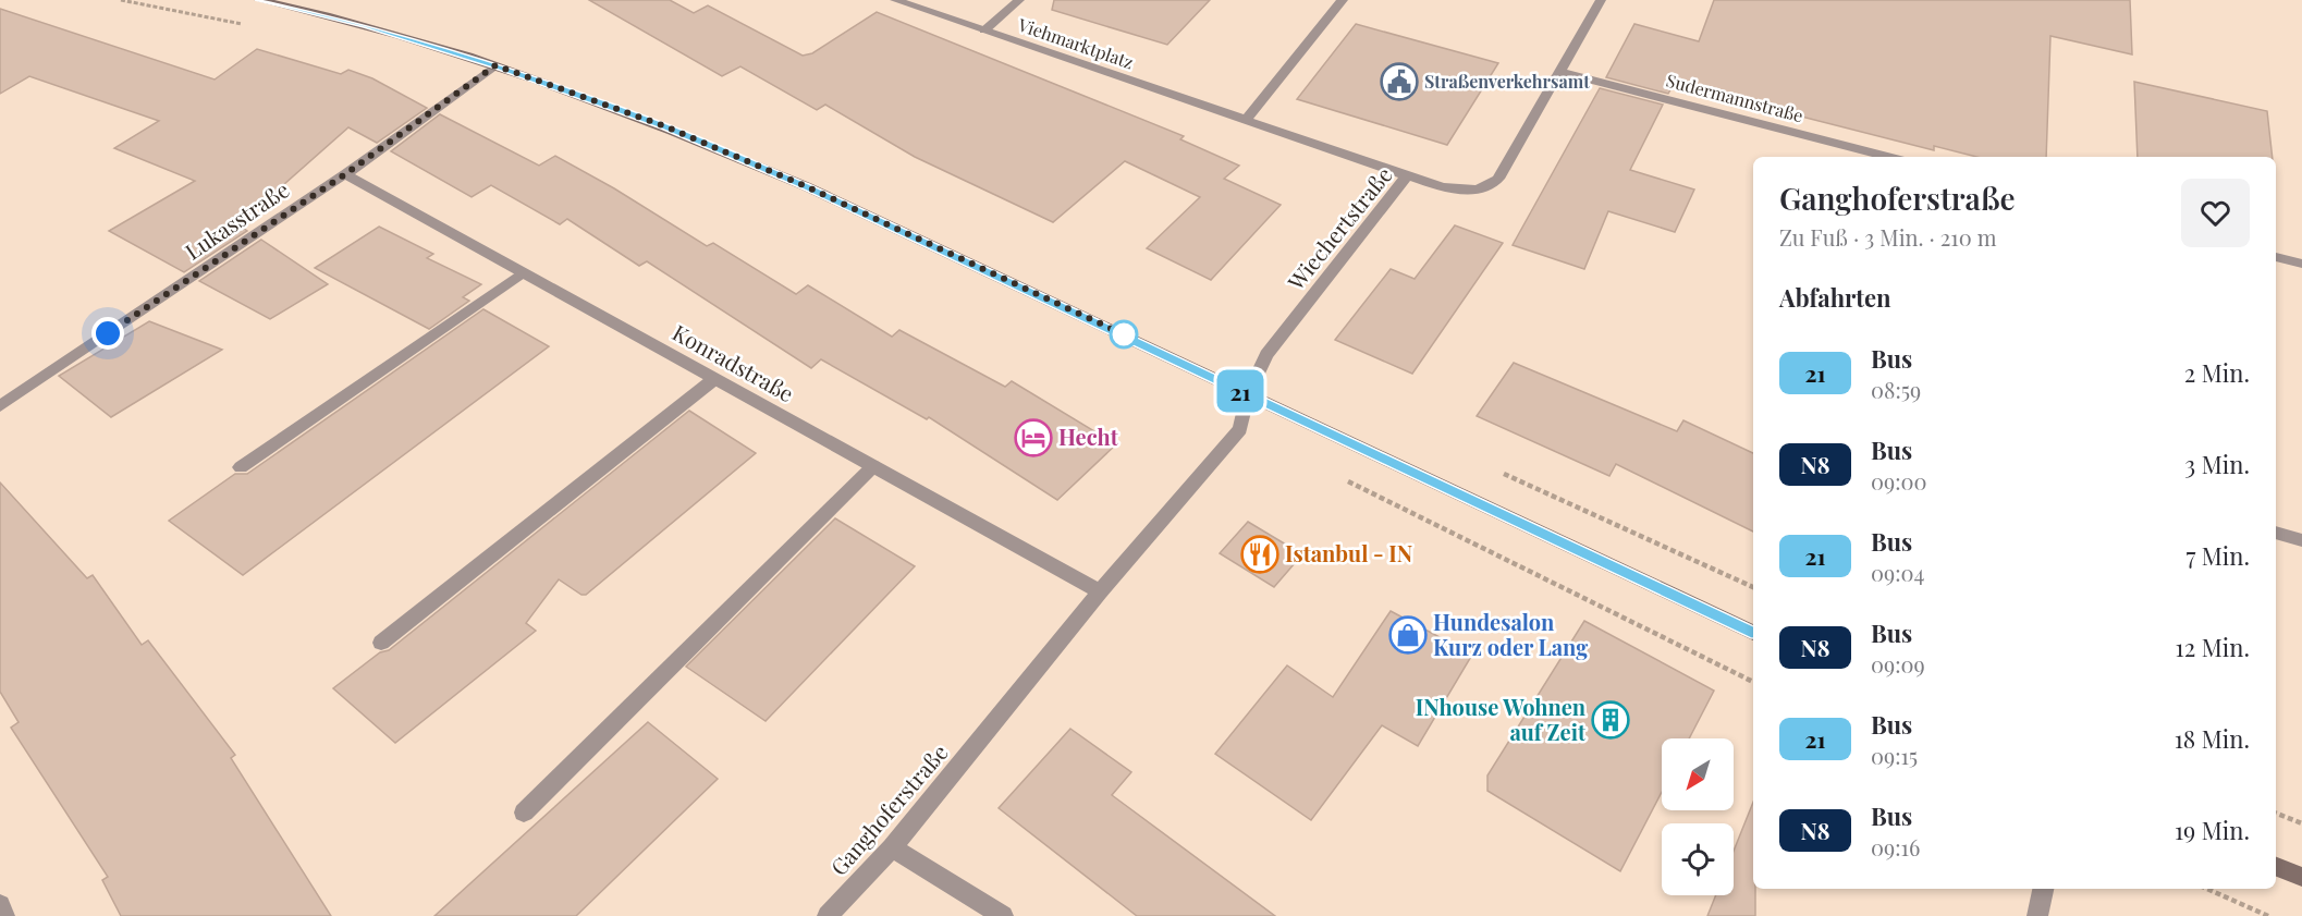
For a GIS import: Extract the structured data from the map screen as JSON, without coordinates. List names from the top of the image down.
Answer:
{
  "streets": {
    "street": [
      "Viehmarktplatz",
      "Sudermannstraße",
      "Lukasstraße",
      "Wiechertstraße",
      "Konradstraße",
      "Ganghoferstraße"
    ]
  },
  "crossings": [
    ["Viehmarktplatz", "Wiechertstraße"],
    ["Sudermannstraße", "Wiechertstraße"],
    ["Lukasstraße", "Konradstraße"],
    ["Wiechertstraße", "Ganghoferstraße"],
    ["Konradstraße", "Ganghoferstraße"]
  ],
  "places": {
    "public building": ["Straßenverkehrsamt"],
    "hotel": ["Hecht"],
    "restaurant": ["Istanbul - IN"],
    "shop": ["Hundesalon Kurz oder Lang"],
    "building": ["INhouse Wohnen auf Zeit"]
  },
  "lines": ["bus line 21"],
  "north": "bottom left",
  "page": {
    "on_map": "21",
    "heading": [
      ["Ganghoferstraße", "Zu Fuß · 3 Min. · 210 m"],
      "Abfahrten"
    ],
    "list": [
      {
        "mark": "21",
        "name": "Bus",
        "note": "08:59",
        "value": "2 Min."
      },
      {
        "mark": "N8",
        "name": "Bus",
        "note": "09:00",
        "value": "3 Min."
      },
      {
        "mark": "21",
        "name": "Bus",
        "note": "09:04",
        "value": "7 Min."
      },
      {
        "mark": "N8",
        "name": "Bus",
        "note": "09:09",
        "value": "12 Min."
      },
      {
        "mark": "21",
        "name": "Bus",
        "note": "09:15",
        "value": "18 Min."
      },
      {
        "mark": "N8",
        "name": "Bus",
        "note": "09:16",
        "value": "19 Min."
      }
    ]
  }
}
